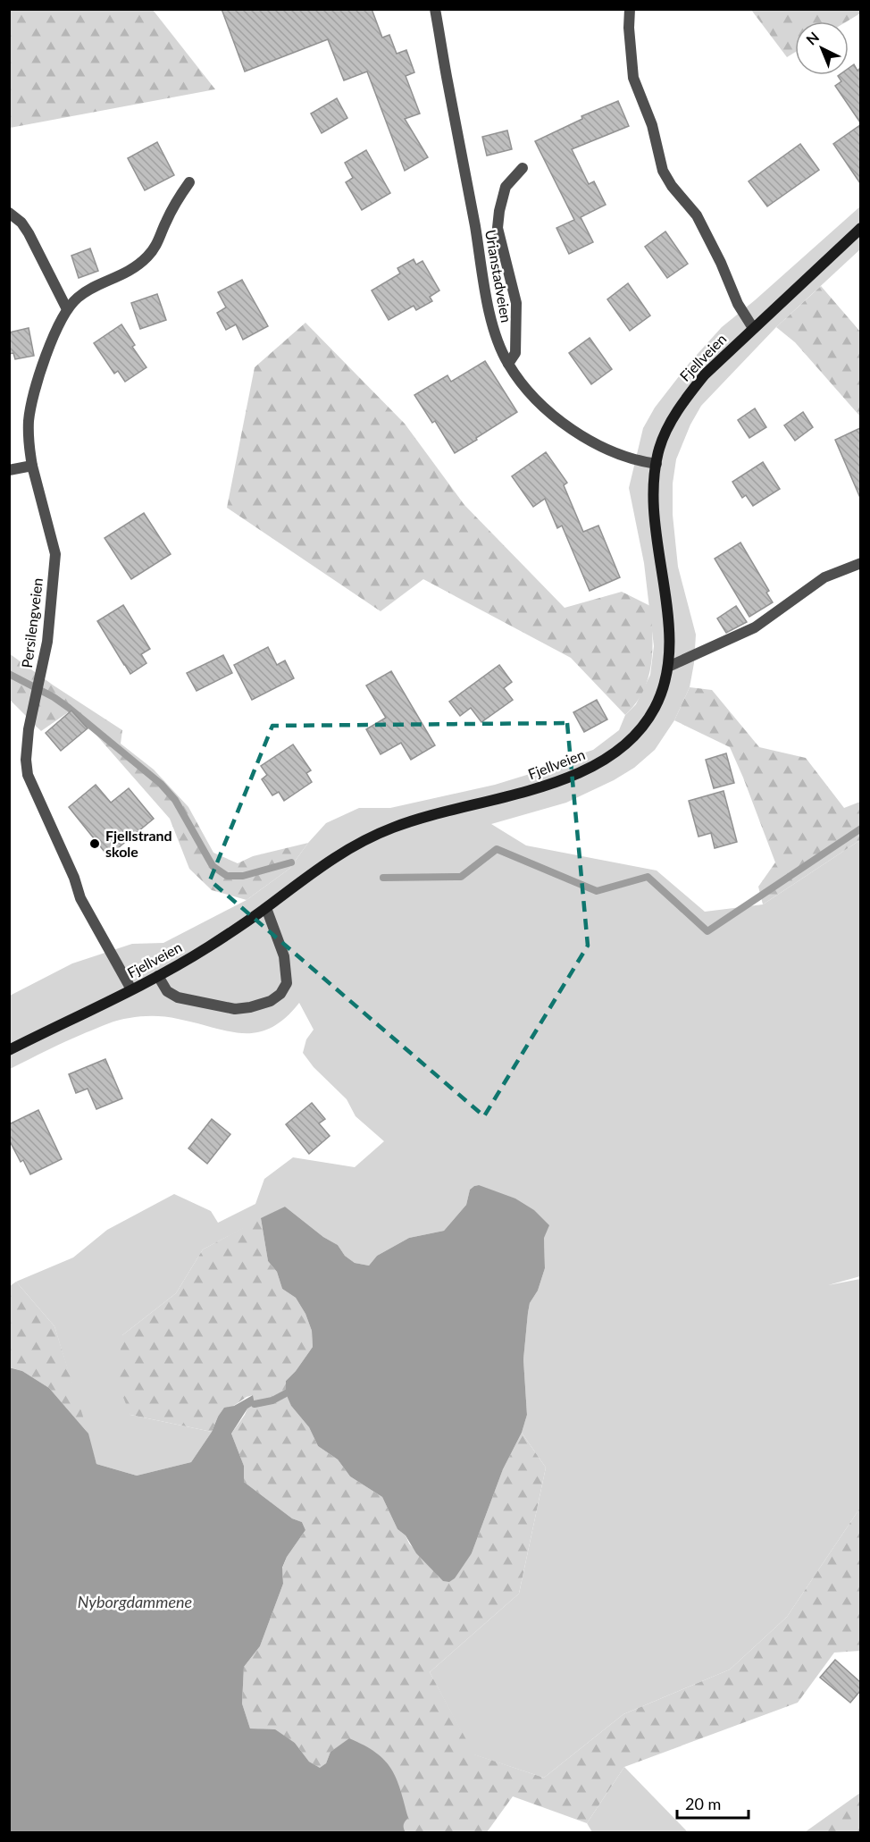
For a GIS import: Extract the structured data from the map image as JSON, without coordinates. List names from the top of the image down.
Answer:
{
  "streets": {
    "main road": ["Fjellveien"],
    "street": ["Urianstadveien", "Persilengveien"]
  },
  "crossings": [
    ["Urianstadveien", "Fjellveien"],
    ["Fjellveien", "Persilengveien"]
  ],
  "water": ["Nyborgdammene"],
  "places": ["Fjellstrand skole"],
  "scale_bar": "20 m",
  "north": "top left"
}
